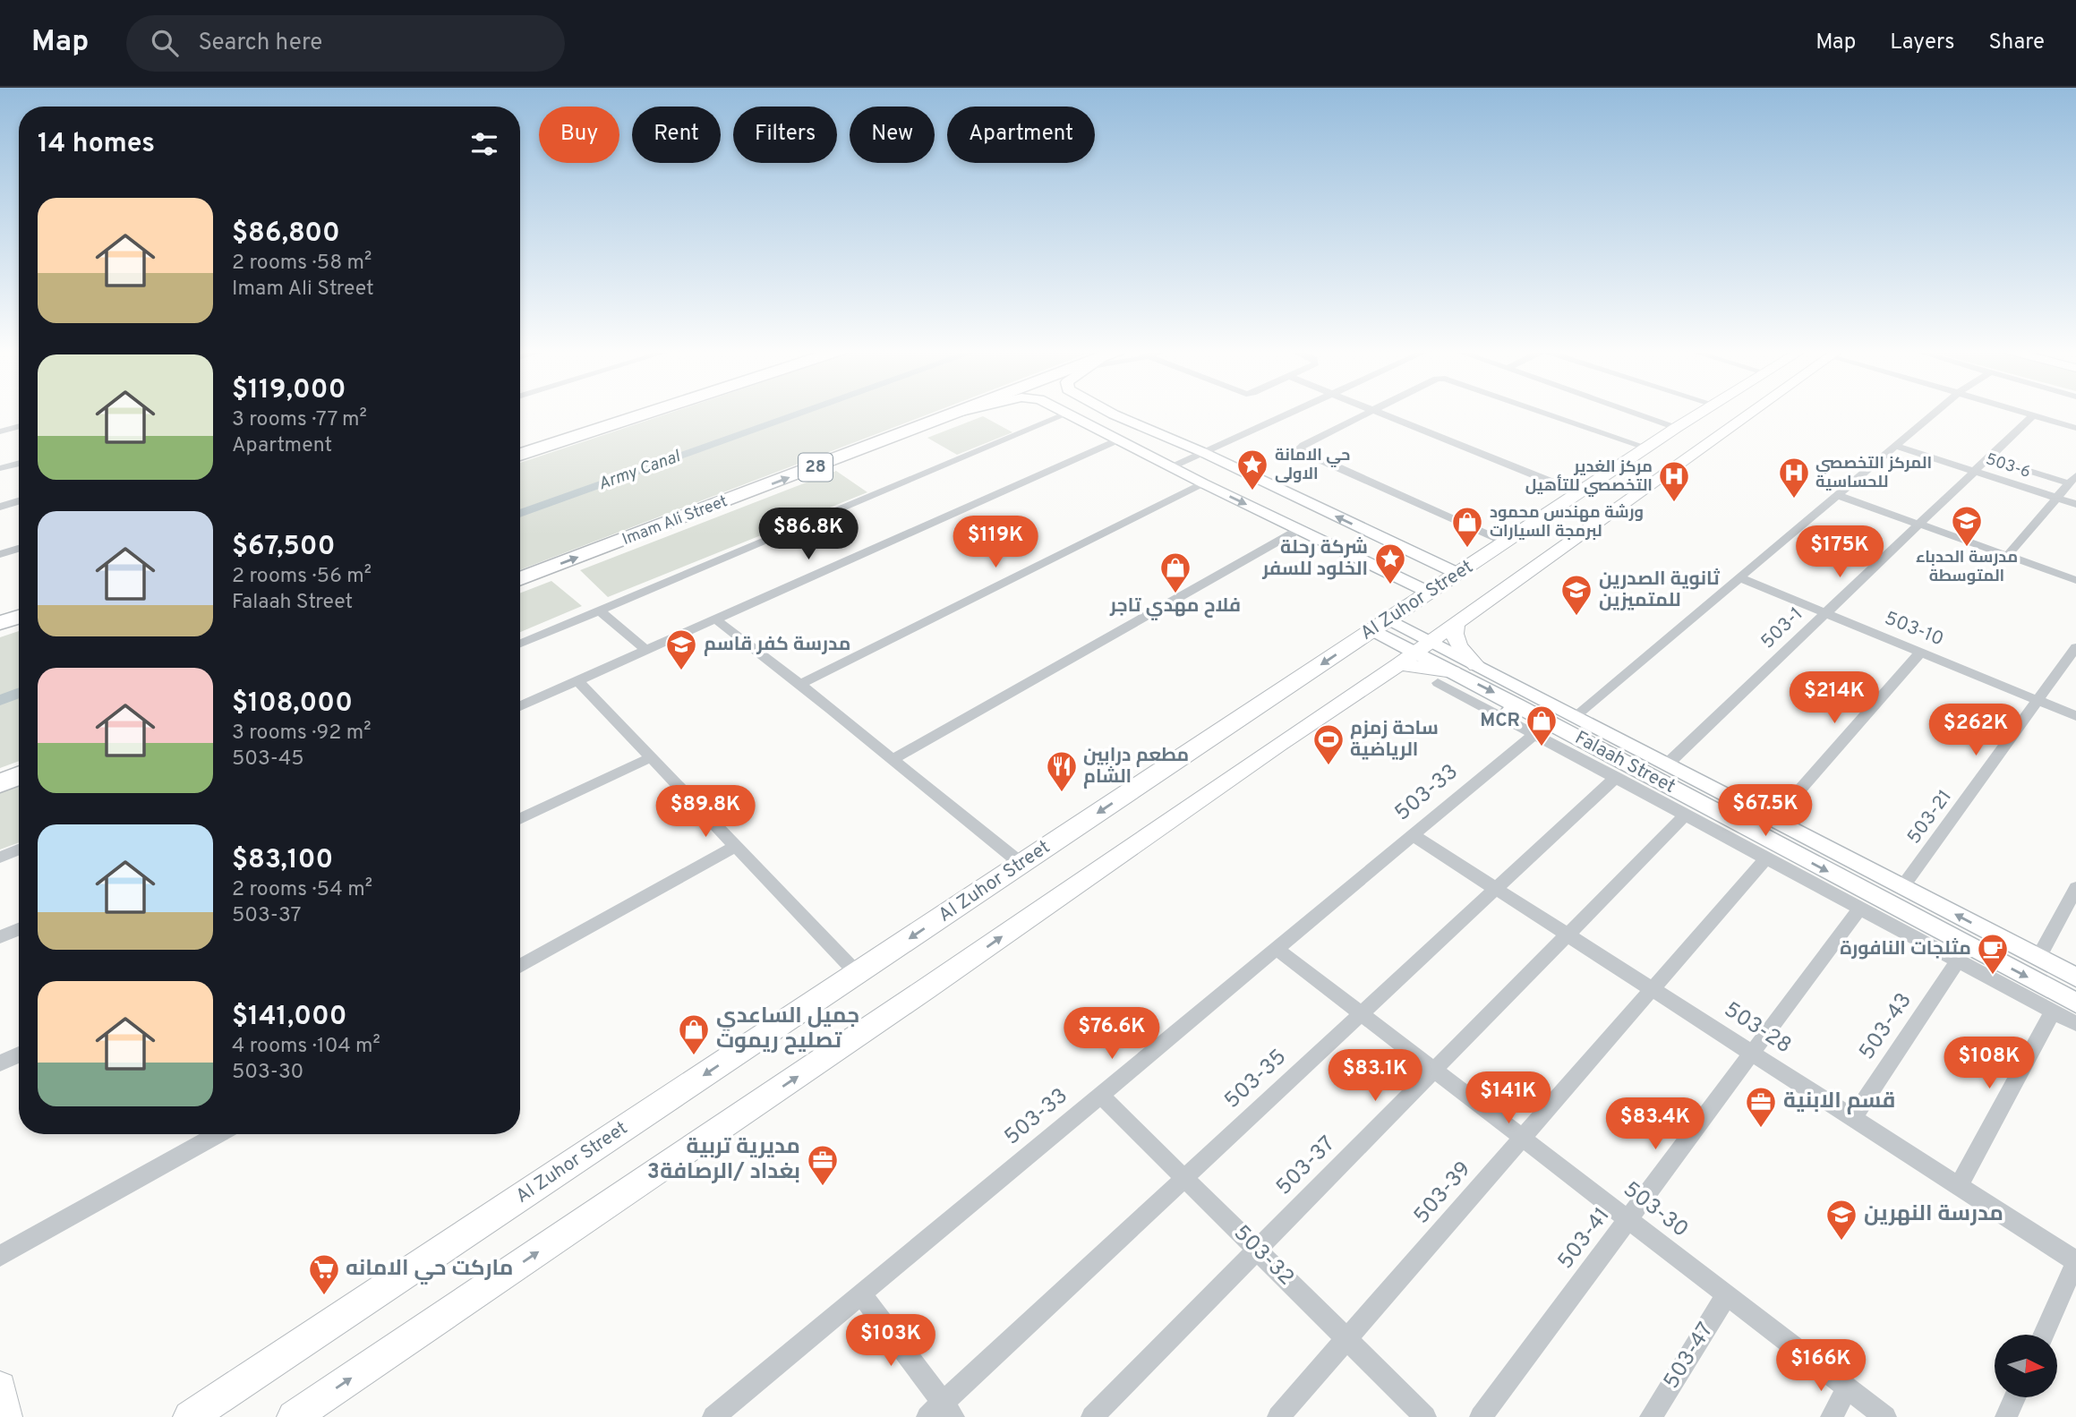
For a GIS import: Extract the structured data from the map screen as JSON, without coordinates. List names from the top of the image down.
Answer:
{
  "streets": {
    "highway": ["28", "Imam Ali Street"],
    "main road": ["Al Zuhor Street"],
    "street": [
      "503-6",
      "503-1",
      "503-10",
      "Falaah Street",
      "503-33",
      "503-21",
      "503-43",
      "503-28",
      "503-35",
      "503-37",
      "503-39",
      "503-30",
      "503-41",
      "503-32",
      "503-47"
    ]
  },
  "crossings": [
    ["503-6", "503-1"],
    ["Al Zuhor Street", "Falaah Street"],
    ["503-1", "503-10"],
    ["503-1", "Falaah Street"],
    ["503-10", "503-21"],
    ["Falaah Street", "503-21"],
    ["503-33", "503-28"],
    ["503-33", "503-30"],
    ["503-33", "503-32"],
    ["503-43", "503-28"],
    ["503-28", "503-35"],
    ["503-28", "503-37"],
    ["503-28", "503-39"],
    ["503-28", "503-41"],
    ["503-35", "503-30"],
    ["503-35", "503-32"],
    ["503-37", "503-30"],
    ["503-37", "503-32"],
    ["503-39", "503-30"],
    ["503-39", "503-32"],
    ["503-30", "503-41"],
    ["503-30", "503-47"]
  ],
  "one_way": ["Imam Ali Street"],
  "water": ["Army Canal"],
  "places": {
    "place": ["حي الامانة الاولى", "شركة رحلة الخلود للسفر"],
    "hospital": ["المركز التخصصي للحساسية", "مركز الغدير التخصصي للتأهيل"],
    "school or university": [
      "مدرسة الحدباء المتوسطة",
      "ثانوية الصدرين للمتميزين",
      "مدرسة كفر قاسم",
      "مدرسة النهرين"
    ],
    "shop": [
      "ورشة مهندس محمود لبرمجة السيارات",
      "فلاح مهدي تاجر",
      "MCR",
      "جميل الساعدي تصليح ريموت"
    ],
    "sports": ["ساحة زمزم الرياضية"],
    "restaurant": ["مطعم درابين الشام"],
    "cafe": ["مثلجات النافورة"],
    "office": ["قسم الابنية", "مديرية تربية بغداد /الرصافة3"],
    "supermarket": ["ماركت حي الامانه"]
  },
  "north": "right",
  "page": {
    "header": "Map",
    "search": "Search here",
    "nav": ["Map", "Layers", "Share"],
    "chip": [
      "Buy",
      "Rent",
      "Filters",
      "New",
      "Apartment"
    ],
    "heading": "14 homes",
    "list": [
      {
        "name": "$86,800",
        "note": "2 rooms · 58 m² · Imam Ali Street"
      },
      {
        "name": "$119,000",
        "note": "3 rooms · 77 m² · Apartment"
      },
      {
        "name": "$67,500",
        "note": "2 rooms · 56 m² · Falaah Street"
      },
      {
        "name": "$108,000",
        "note": "3 rooms · 92 m² · 503-45"
      },
      {
        "name": "$83,100",
        "note": "2 rooms · 54 m² · 503-37"
      },
      {
        "name": "$141,000",
        "note": "4 rooms · 104 m² · 503-30"
      }
    ],
    "price": [
      "$86.8K",
      "$119K",
      "$175K",
      "$214K",
      "$262K",
      "$67.5K",
      "$89.8K",
      "$76.6K",
      "$108K",
      "$83.1K",
      "$141K",
      "$83.4K",
      "$103K",
      "$166K"
    ]
  }
}
